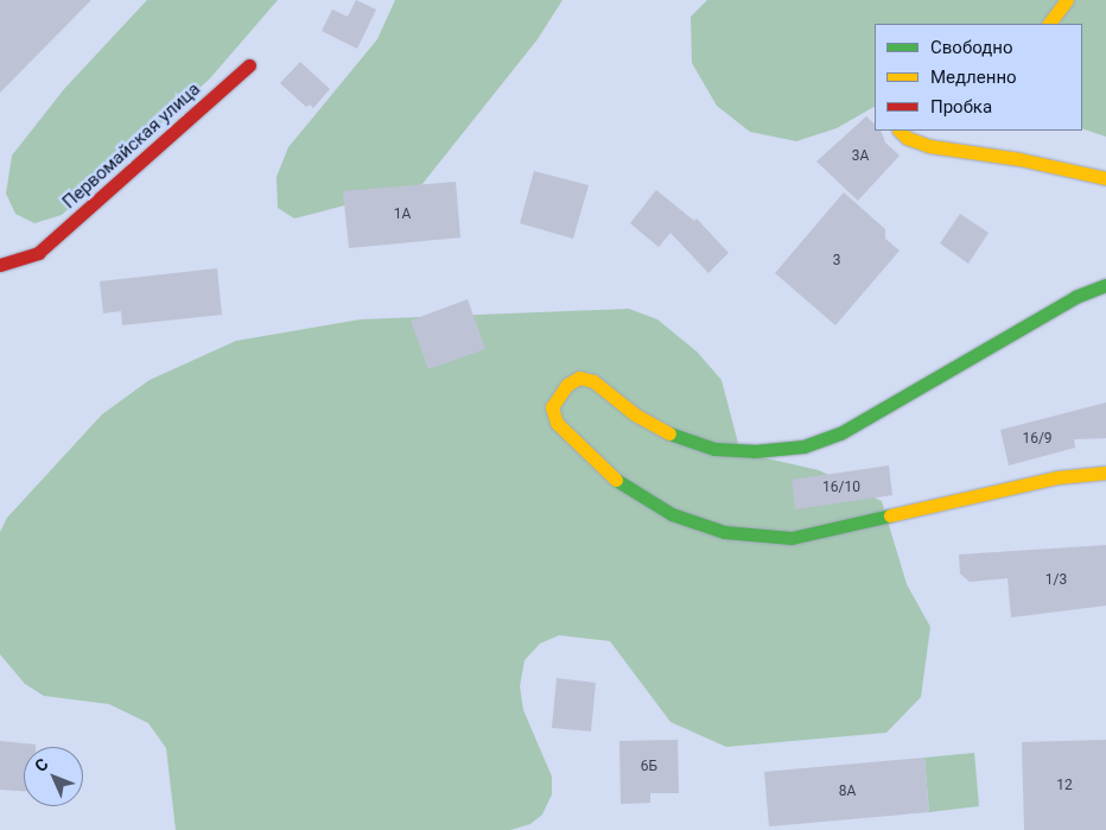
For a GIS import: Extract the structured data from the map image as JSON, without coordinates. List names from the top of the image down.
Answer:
{
  "streets": {
    "street": ["Первомайская улица"]
  },
  "house_numbers": [
    "3А",
    "1А",
    "3",
    "16/9",
    "16/10",
    "1/3",
    "6Б",
    "12",
    "8А"
  ],
  "legend": ["Свободно", "Медленно", "Пробка"],
  "north": "top left"
}
